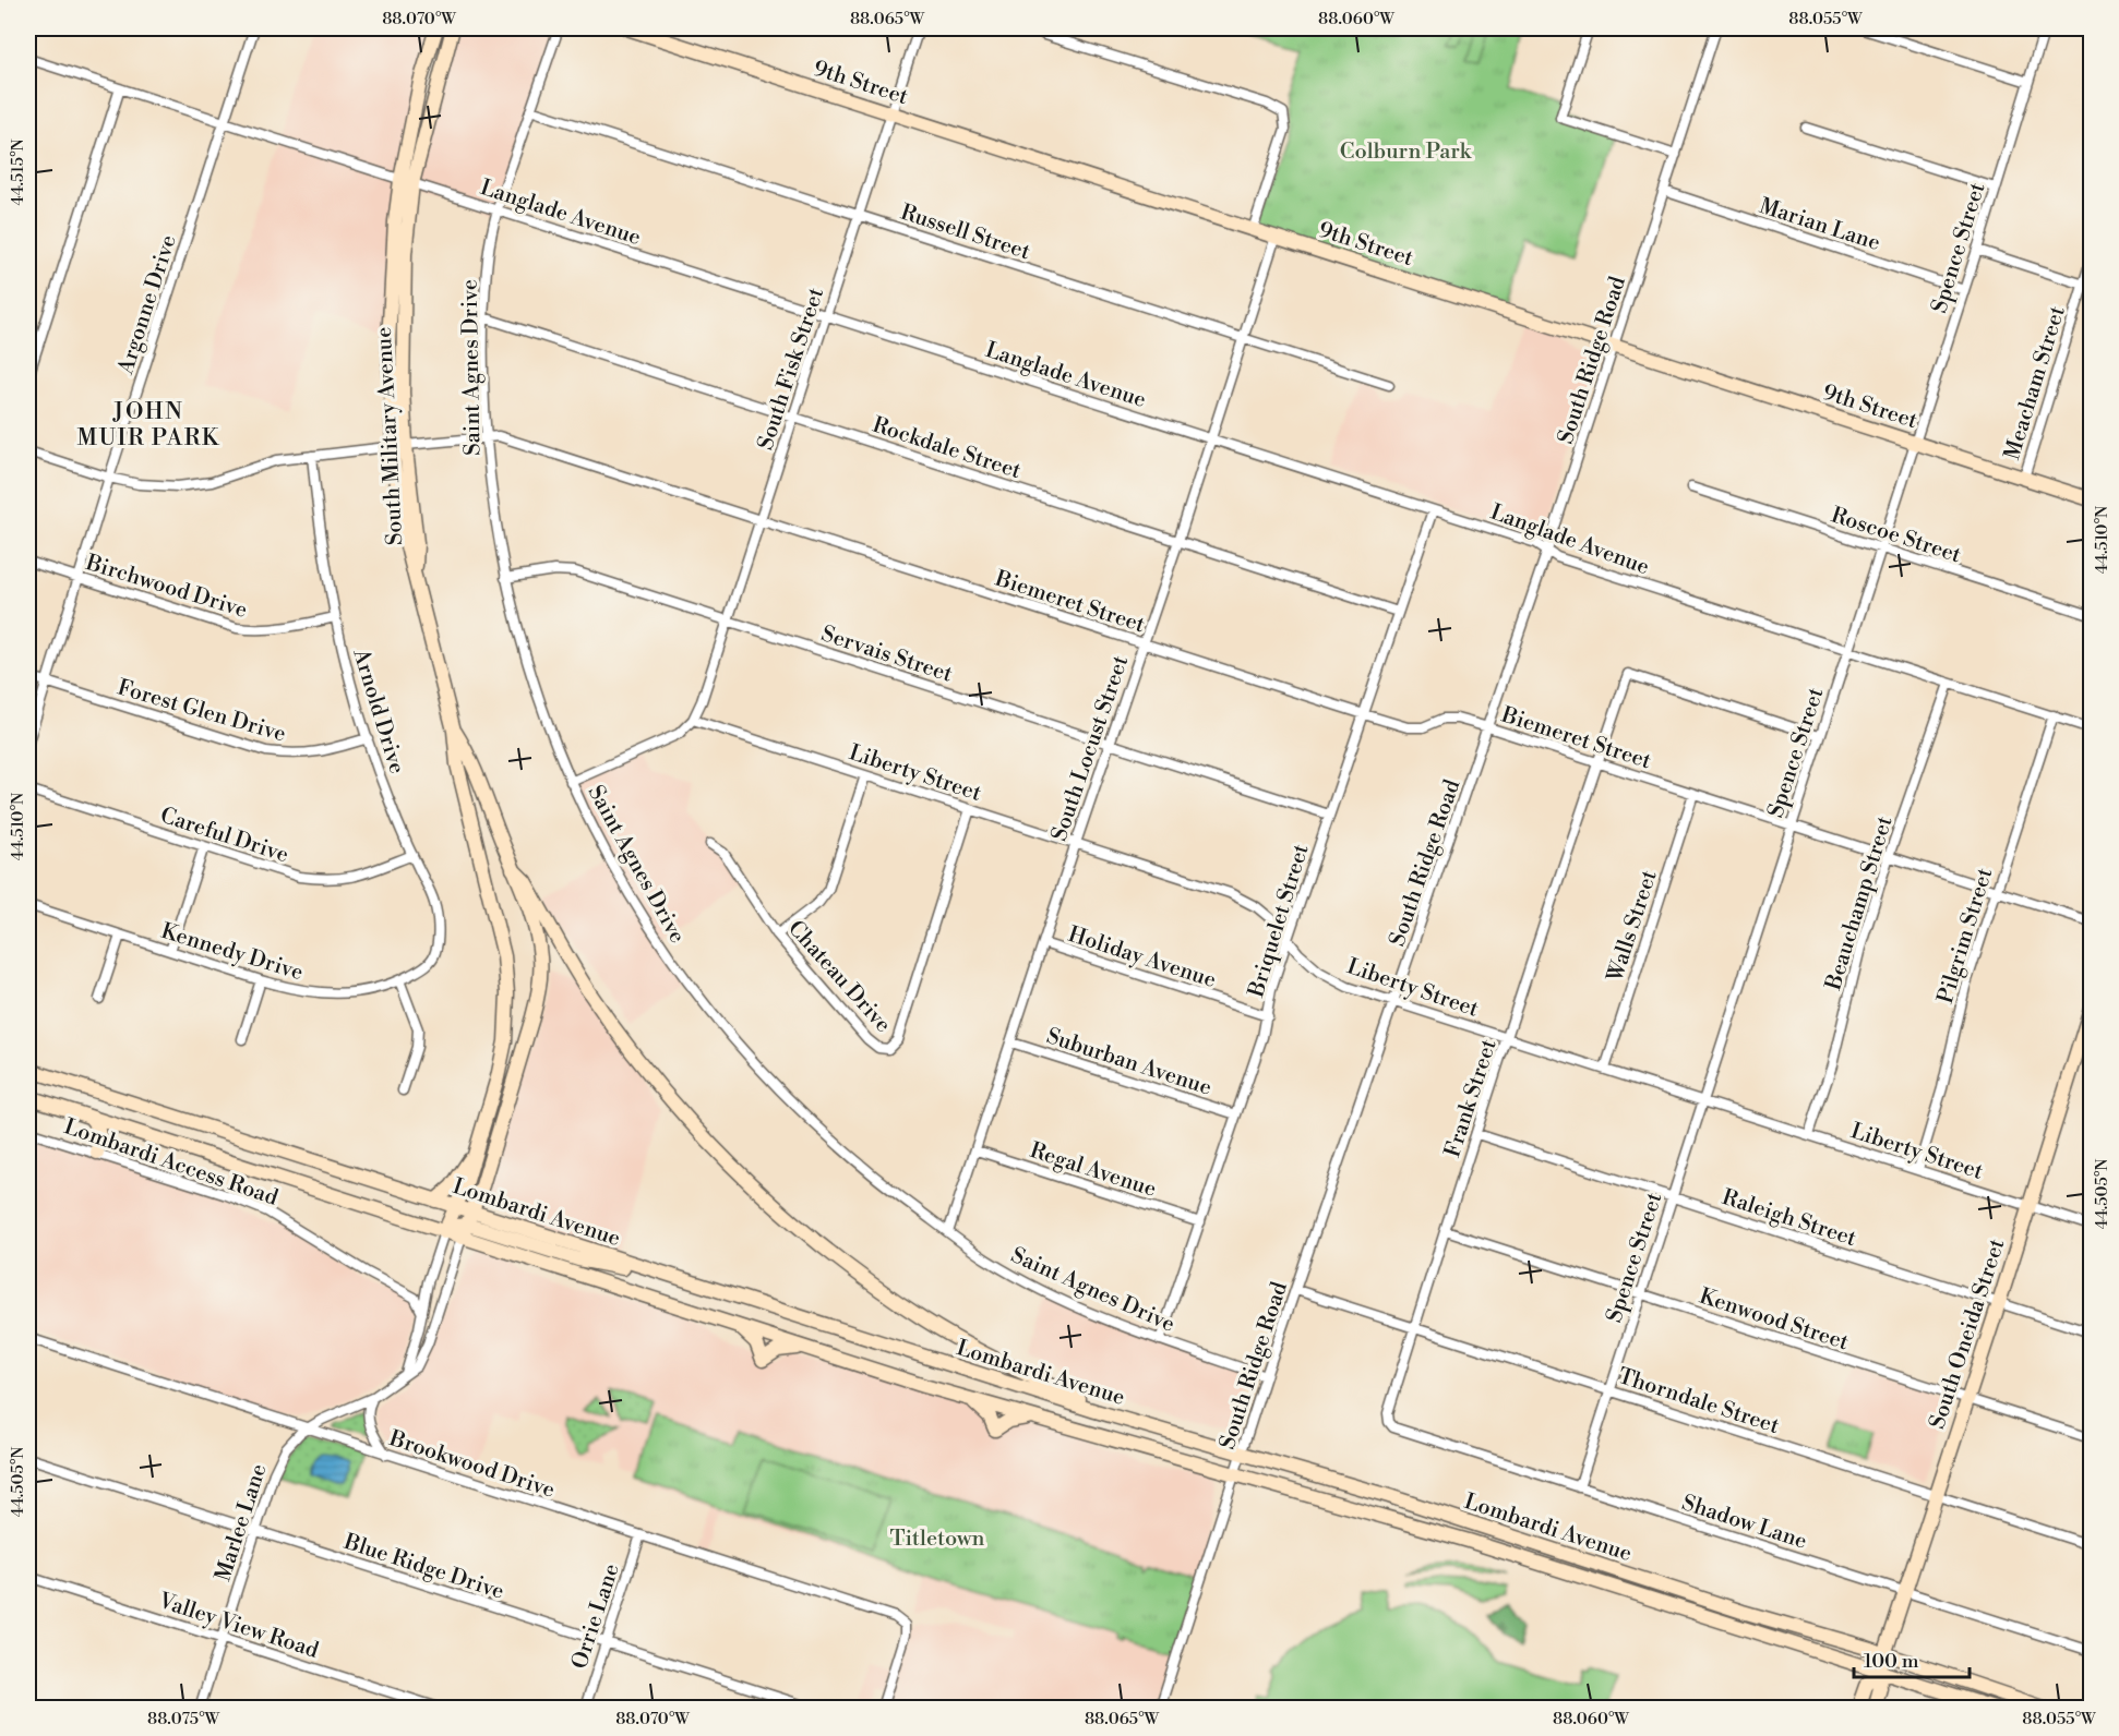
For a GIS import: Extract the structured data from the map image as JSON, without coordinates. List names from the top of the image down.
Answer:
{
  "streets": {
    "main road": [
      "9th Street",
      "South Military Avenue",
      "Lombardi Avenue",
      "South Oneida Street"
    ],
    "street": [
      "Langlade Avenue",
      "Marian Lane",
      "Russell Street",
      "Spence Street",
      "Argonne Drive",
      "South Ridge Road",
      "Saint Agnes Drive",
      "South Fisk Street",
      "Meacham Street",
      "Rockdale Street",
      "Roscoe Street",
      "Birchwood Drive",
      "Biemeret Street",
      "Servais Street",
      "Forest Glen Drive",
      "Arnold Drive",
      "South Locust Street",
      "Liberty Street",
      "Careful Drive",
      "Beauchamp Street",
      "Briquelet Street",
      "Walls Street",
      "Pilgrim Street",
      "Kennedy Drive",
      "Holiday Avenue",
      "Chateau Drive",
      "Suburban Avenue",
      "Frank Street",
      "Lombardi Access Road",
      "Regal Avenue",
      "Raleigh Street",
      "Kenwood Street",
      "Thorndale Street",
      "Brookwood Drive",
      "Shadow Lane",
      "Marlee Lane",
      "Blue Ridge Drive",
      "Orrie Lane",
      "Valley View Road"
    ]
  },
  "crossings": [
    ["9th Street", "Spence Street"],
    ["9th Street", "South Ridge Road"],
    ["9th Street", "South Fisk Street"],
    ["9th Street", "Meacham Street"],
    ["9th Street", "South Locust Street"],
    ["Langlade Avenue", "Spence Street"],
    ["Langlade Avenue", "Argonne Drive"],
    ["Langlade Avenue", "South Ridge Road"],
    ["Langlade Avenue", "Saint Agnes Drive"],
    ["Langlade Avenue", "South Fisk Street"],
    ["Langlade Avenue", "South Military Avenue"],
    ["Langlade Avenue", "South Locust Street"],
    ["Langlade Avenue", "Beauchamp Street"],
    ["Langlade Avenue", "Briquelet Street"],
    ["Langlade Avenue", "Pilgrim Street"],
    ["Marian Lane", "Spence Street"],
    ["Marian Lane", "South Ridge Road"],
    ["Russell Street", "Saint Agnes Drive"],
    ["Russell Street", "South Fisk Street"],
    ["Russell Street", "South Locust Street"],
    ["Spence Street", "Roscoe Street"],
    ["Spence Street", "Biemeret Street"],
    ["Spence Street", "Liberty Street"],
    ["Spence Street", "Frank Street"],
    ["Spence Street", "Raleigh Street"],
    ["Spence Street", "Kenwood Street"],
    ["Spence Street", "Thorndale Street"],
    ["Spence Street", "Shadow Lane"],
    ["Argonne Drive", "Birchwood Drive"],
    ["Argonne Drive", "Biemeret Street"],
    ["Argonne Drive", "Forest Glen Drive"],
    ["South Ridge Road", "Saint Agnes Drive"],
    ["South Ridge Road", "Biemeret Street"],
    ["South Ridge Road", "Liberty Street"],
    ["South Ridge Road", "Lombardi Avenue"],
    ["South Ridge Road", "Thorndale Street"],
    ["Saint Agnes Drive", "Rockdale Street"],
    ["Saint Agnes Drive", "Biemeret Street"],
    ["Saint Agnes Drive", "Servais Street"],
    ["Saint Agnes Drive", "South Locust Street"],
    ["Saint Agnes Drive", "Briquelet Street"],
    ["South Fisk Street", "Rockdale Street"],
    ["South Fisk Street", "Biemeret Street"],
    ["South Fisk Street", "Servais Street"],
    ["South Fisk Street", "Liberty Street"],
    ["South Military Avenue", "Biemeret Street"],
    ["South Military Avenue", "Lombardi Avenue"],
    ["South Military Avenue", "Marlee Lane"],
    ["Rockdale Street", "South Locust Street"],
    ["Rockdale Street", "Briquelet Street"],
    ["Birchwood Drive", "Arnold Drive"],
    ["Biemeret Street", "Arnold Drive"],
    ["Biemeret Street", "South Locust Street"],
    ["Biemeret Street", "Beauchamp Street"],
    ["Biemeret Street", "Briquelet Street"],
    ["Biemeret Street", "Walls Street"],
    ["Biemeret Street", "Pilgrim Street"],
    ["Biemeret Street", "Frank Street"],
    ["Servais Street", "South Locust Street"],
    ["Servais Street", "Briquelet Street"],
    ["Forest Glen Drive", "Arnold Drive"],
    ["Arnold Drive", "Careful Drive"],
    ["Arnold Drive", "Kennedy Drive"],
    ["South Locust Street", "Liberty Street"],
    ["South Locust Street", "Holiday Avenue"],
    ["South Locust Street", "Suburban Avenue"],
    ["South Locust Street", "Regal Avenue"],
    ["Liberty Street", "Beauchamp Street"],
    ["Liberty Street", "Briquelet Street"],
    ["Liberty Street", "Walls Street"],
    ["Liberty Street", "Pilgrim Street"],
    ["Liberty Street", "Chateau Drive"],
    ["Liberty Street", "Frank Street"],
    ["Liberty Street", "South Oneida Street"],
    ["Briquelet Street", "Holiday Avenue"],
    ["Briquelet Street", "Suburban Avenue"],
    ["Briquelet Street", "Regal Avenue"],
    ["Frank Street", "Raleigh Street"],
    ["Frank Street", "Kenwood Street"],
    ["Frank Street", "Thorndale Street"],
    ["Frank Street", "Shadow Lane"],
    ["Lombardi Avenue", "South Oneida Street"],
    ["Lombardi Avenue", "Marlee Lane"],
    ["Raleigh Street", "South Oneida Street"],
    ["Kenwood Street", "South Oneida Street"],
    ["South Oneida Street", "Thorndale Street"],
    ["South Oneida Street", "Shadow Lane"],
    ["Brookwood Drive", "Marlee Lane"],
    ["Brookwood Drive", "Orrie Lane"],
    ["Marlee Lane", "Blue Ridge Drive"],
    ["Marlee Lane", "Valley View Road"],
    ["Blue Ridge Drive", "Orrie Lane"]
  ],
  "districts": ["JOHN MUIR PARK"],
  "parks": ["Colburn Park", "Titletown"],
  "scale_bar": "100 m",
  "coordinates": [
    "88.070°W",
    "88.065°W",
    "88.060°W",
    "88.055°W",
    "44.515°N",
    "44.510°N",
    "44.505°N",
    "88.075°W"
  ]
}
